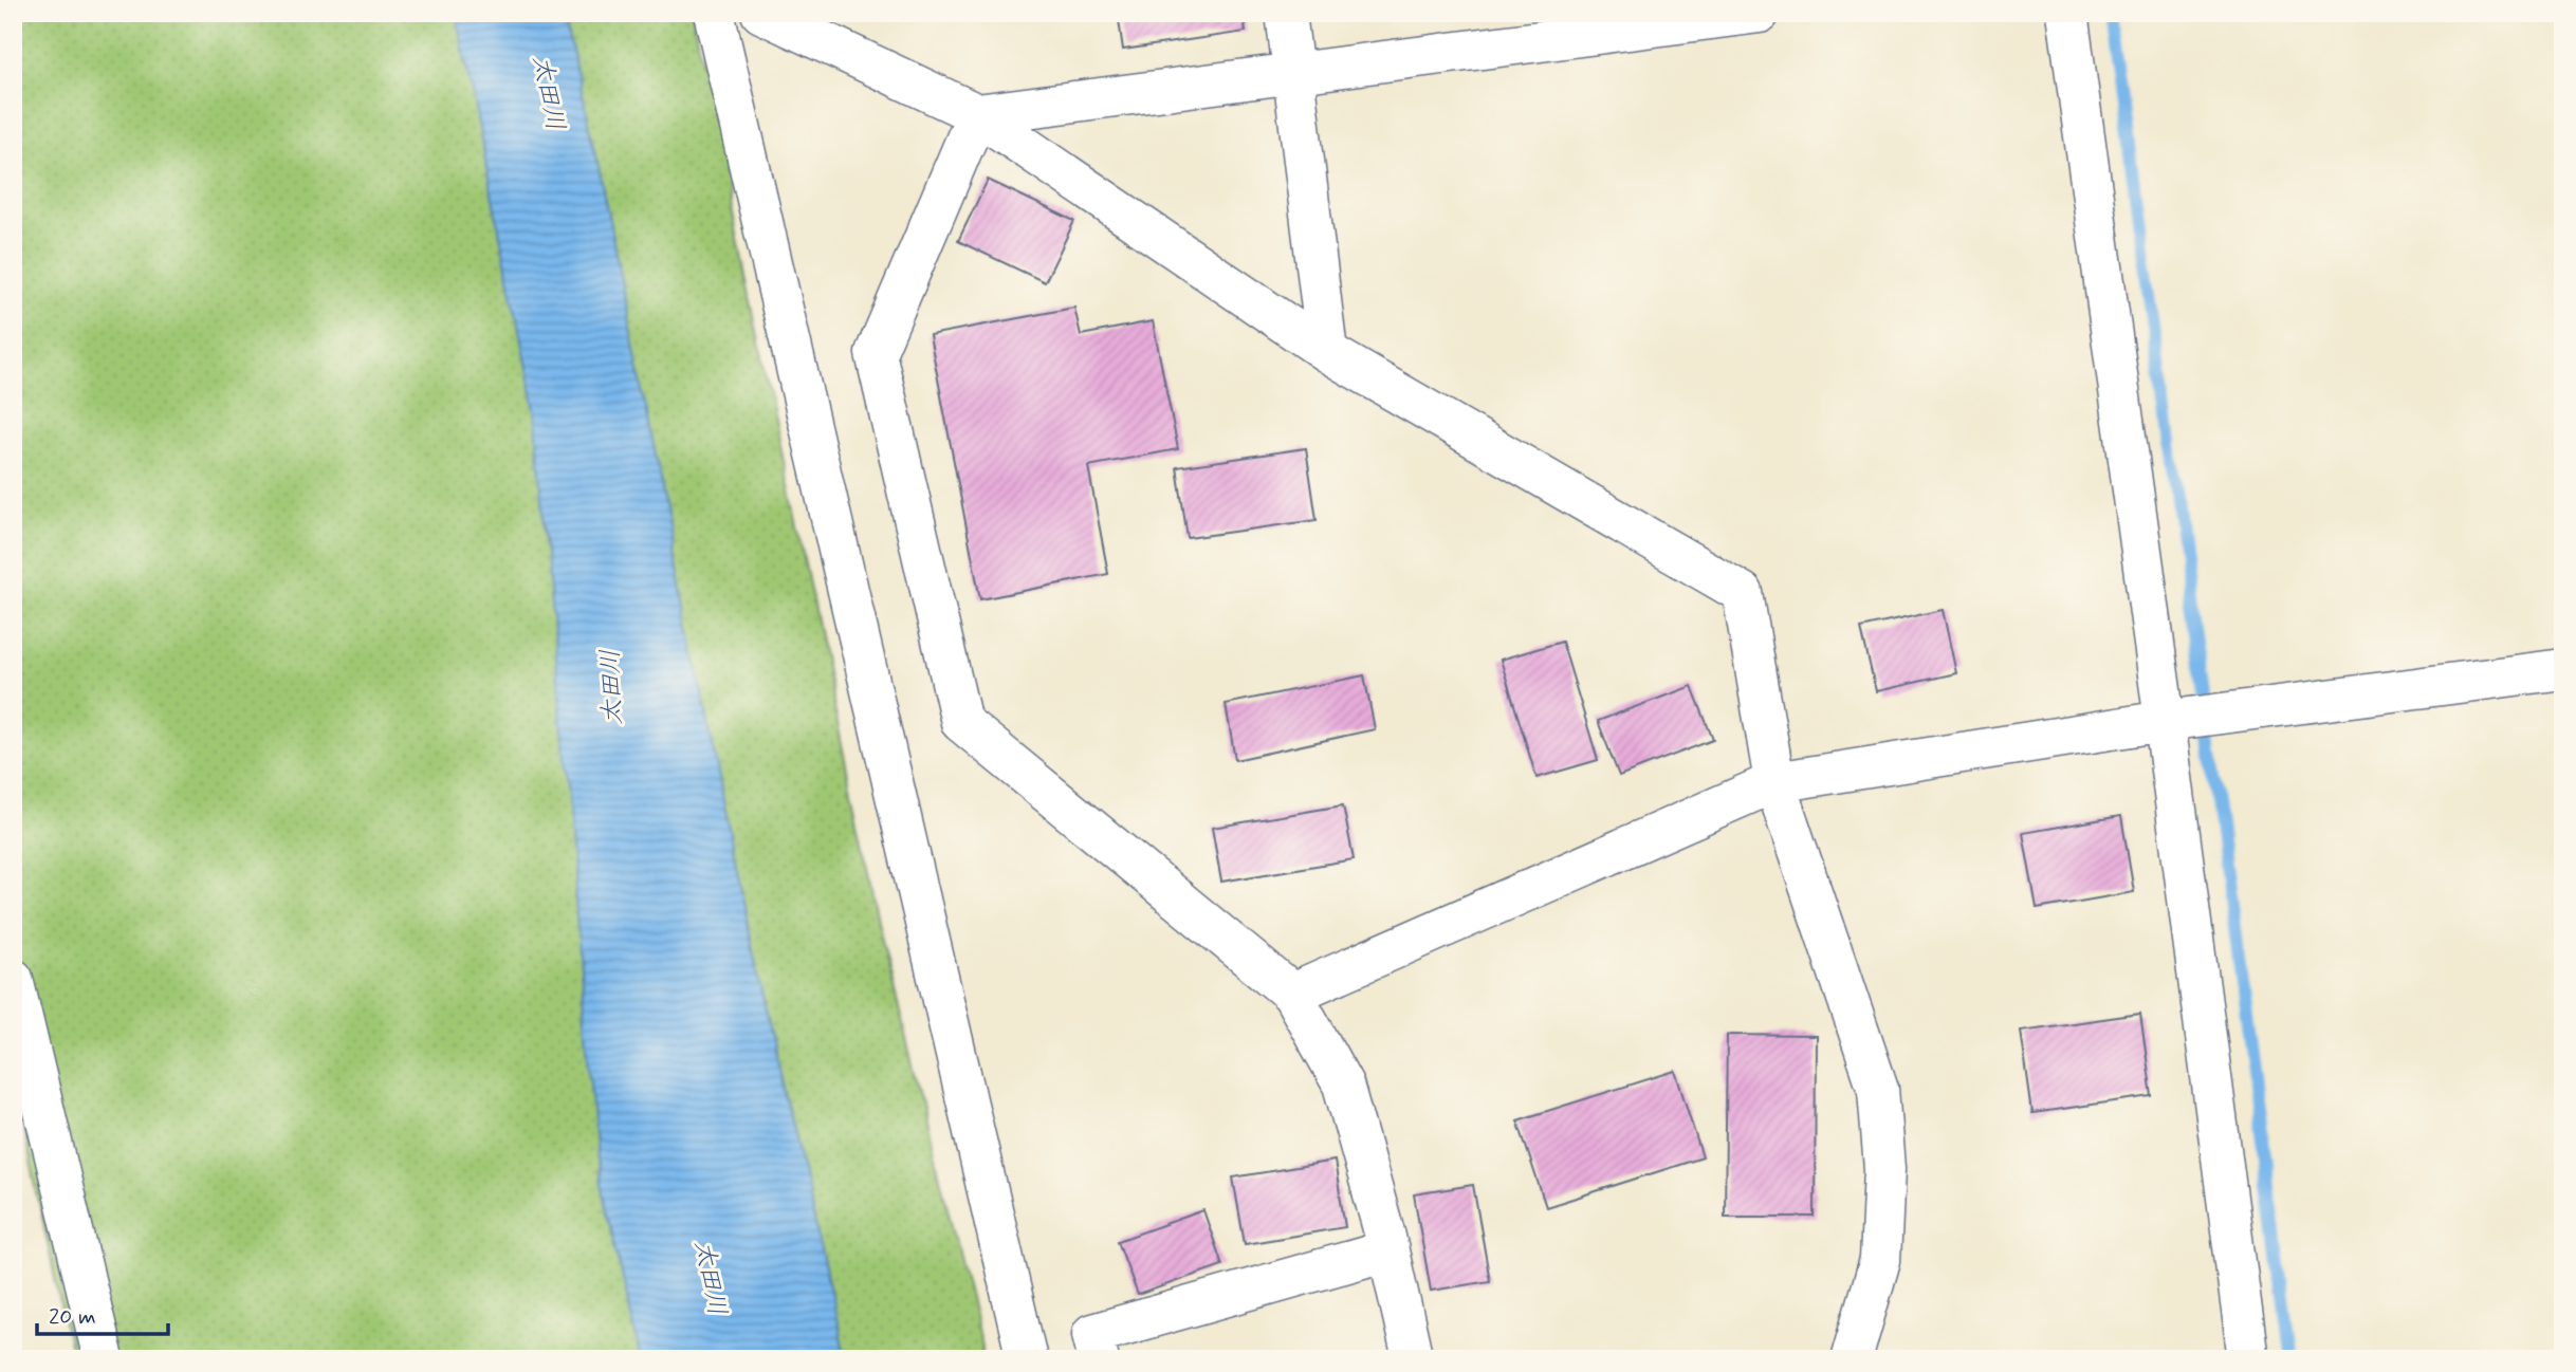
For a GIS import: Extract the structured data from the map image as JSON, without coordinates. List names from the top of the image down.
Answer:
{
  "water": ["太田川"],
  "scale_bar": "20 m"
}
